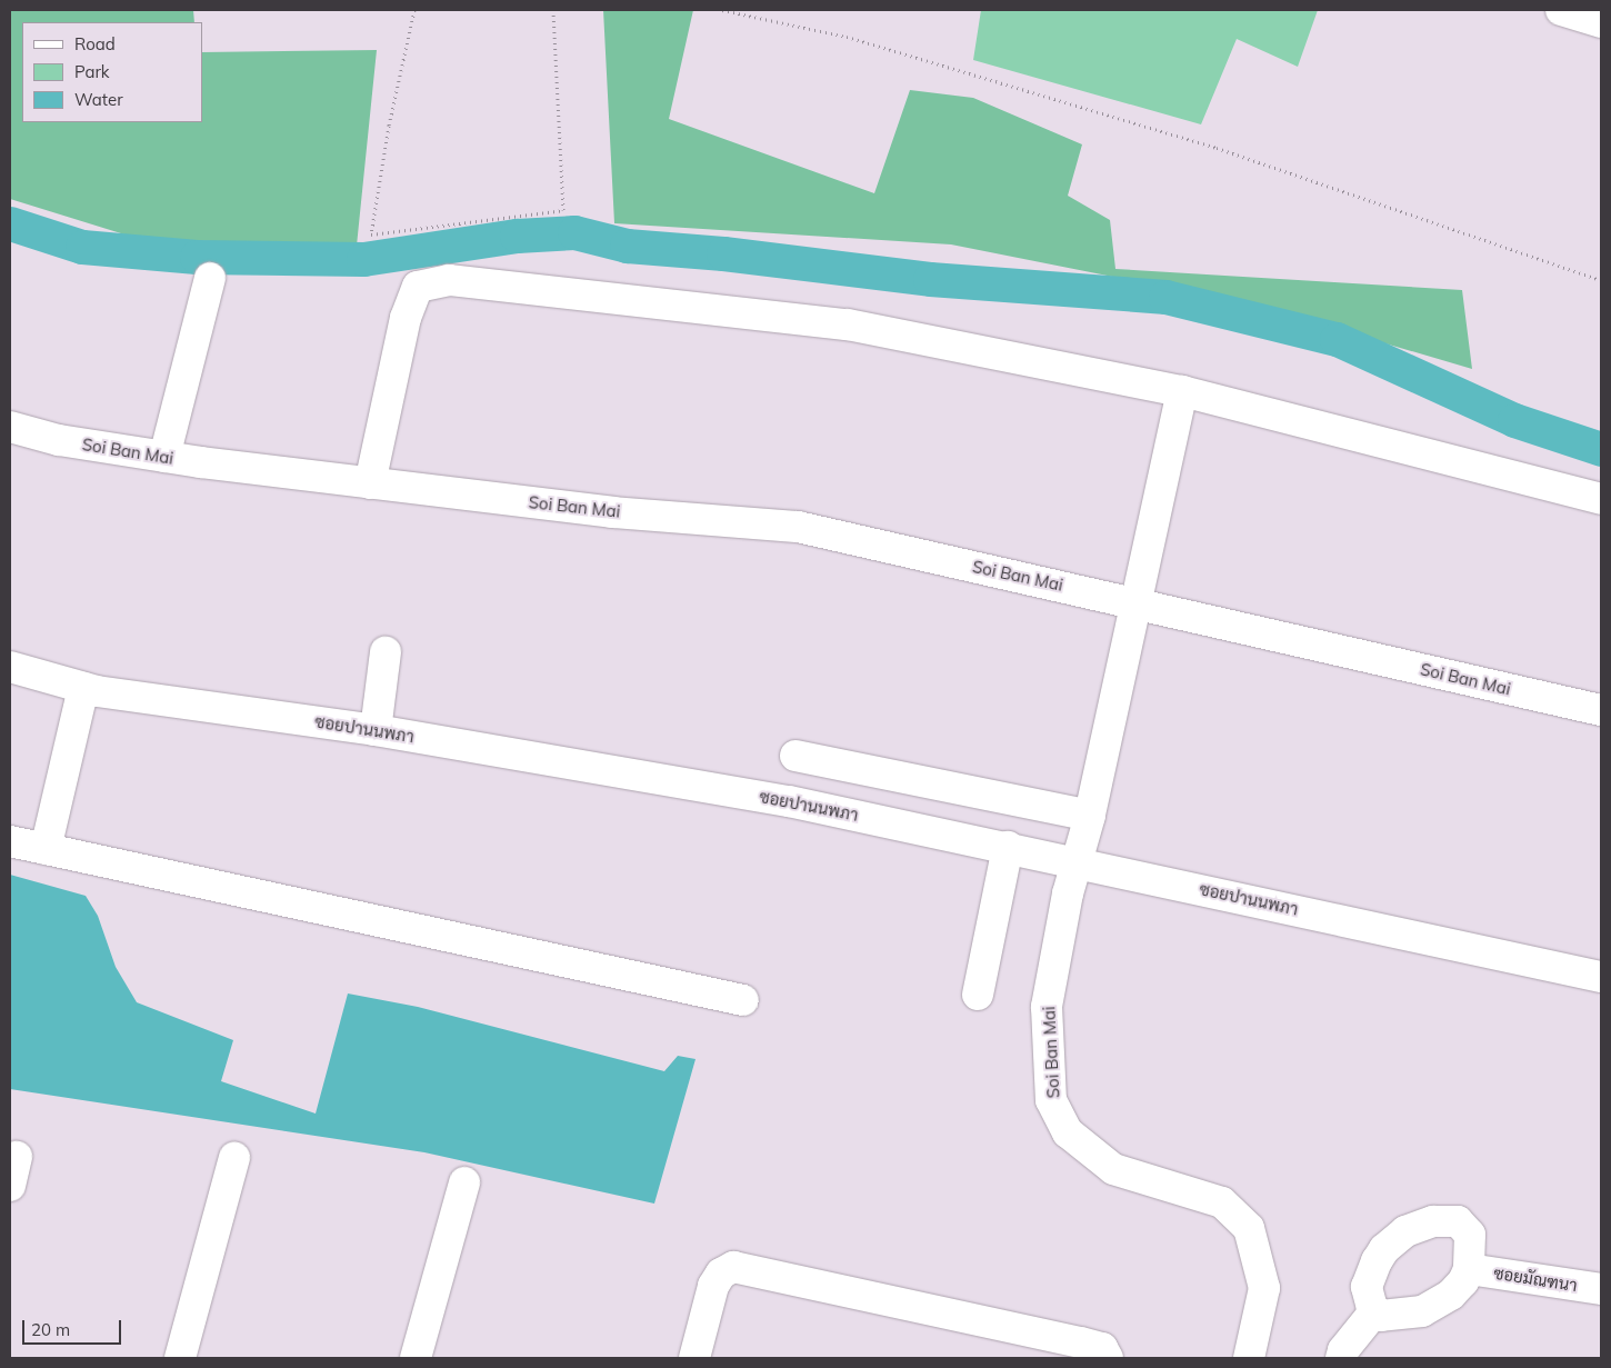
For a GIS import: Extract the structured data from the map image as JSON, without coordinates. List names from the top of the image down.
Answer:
{
  "streets": {
    "street": ["Soi Ban Mai", "ซอยปานนพภา", "ซอยมัณฑนา"]
  },
  "crossings": [
    ["Soi Ban Mai", "ซอยปานนพภา"]
  ],
  "legend": ["Road", "Park", "Water"],
  "scale_bar": "20 m"
}
